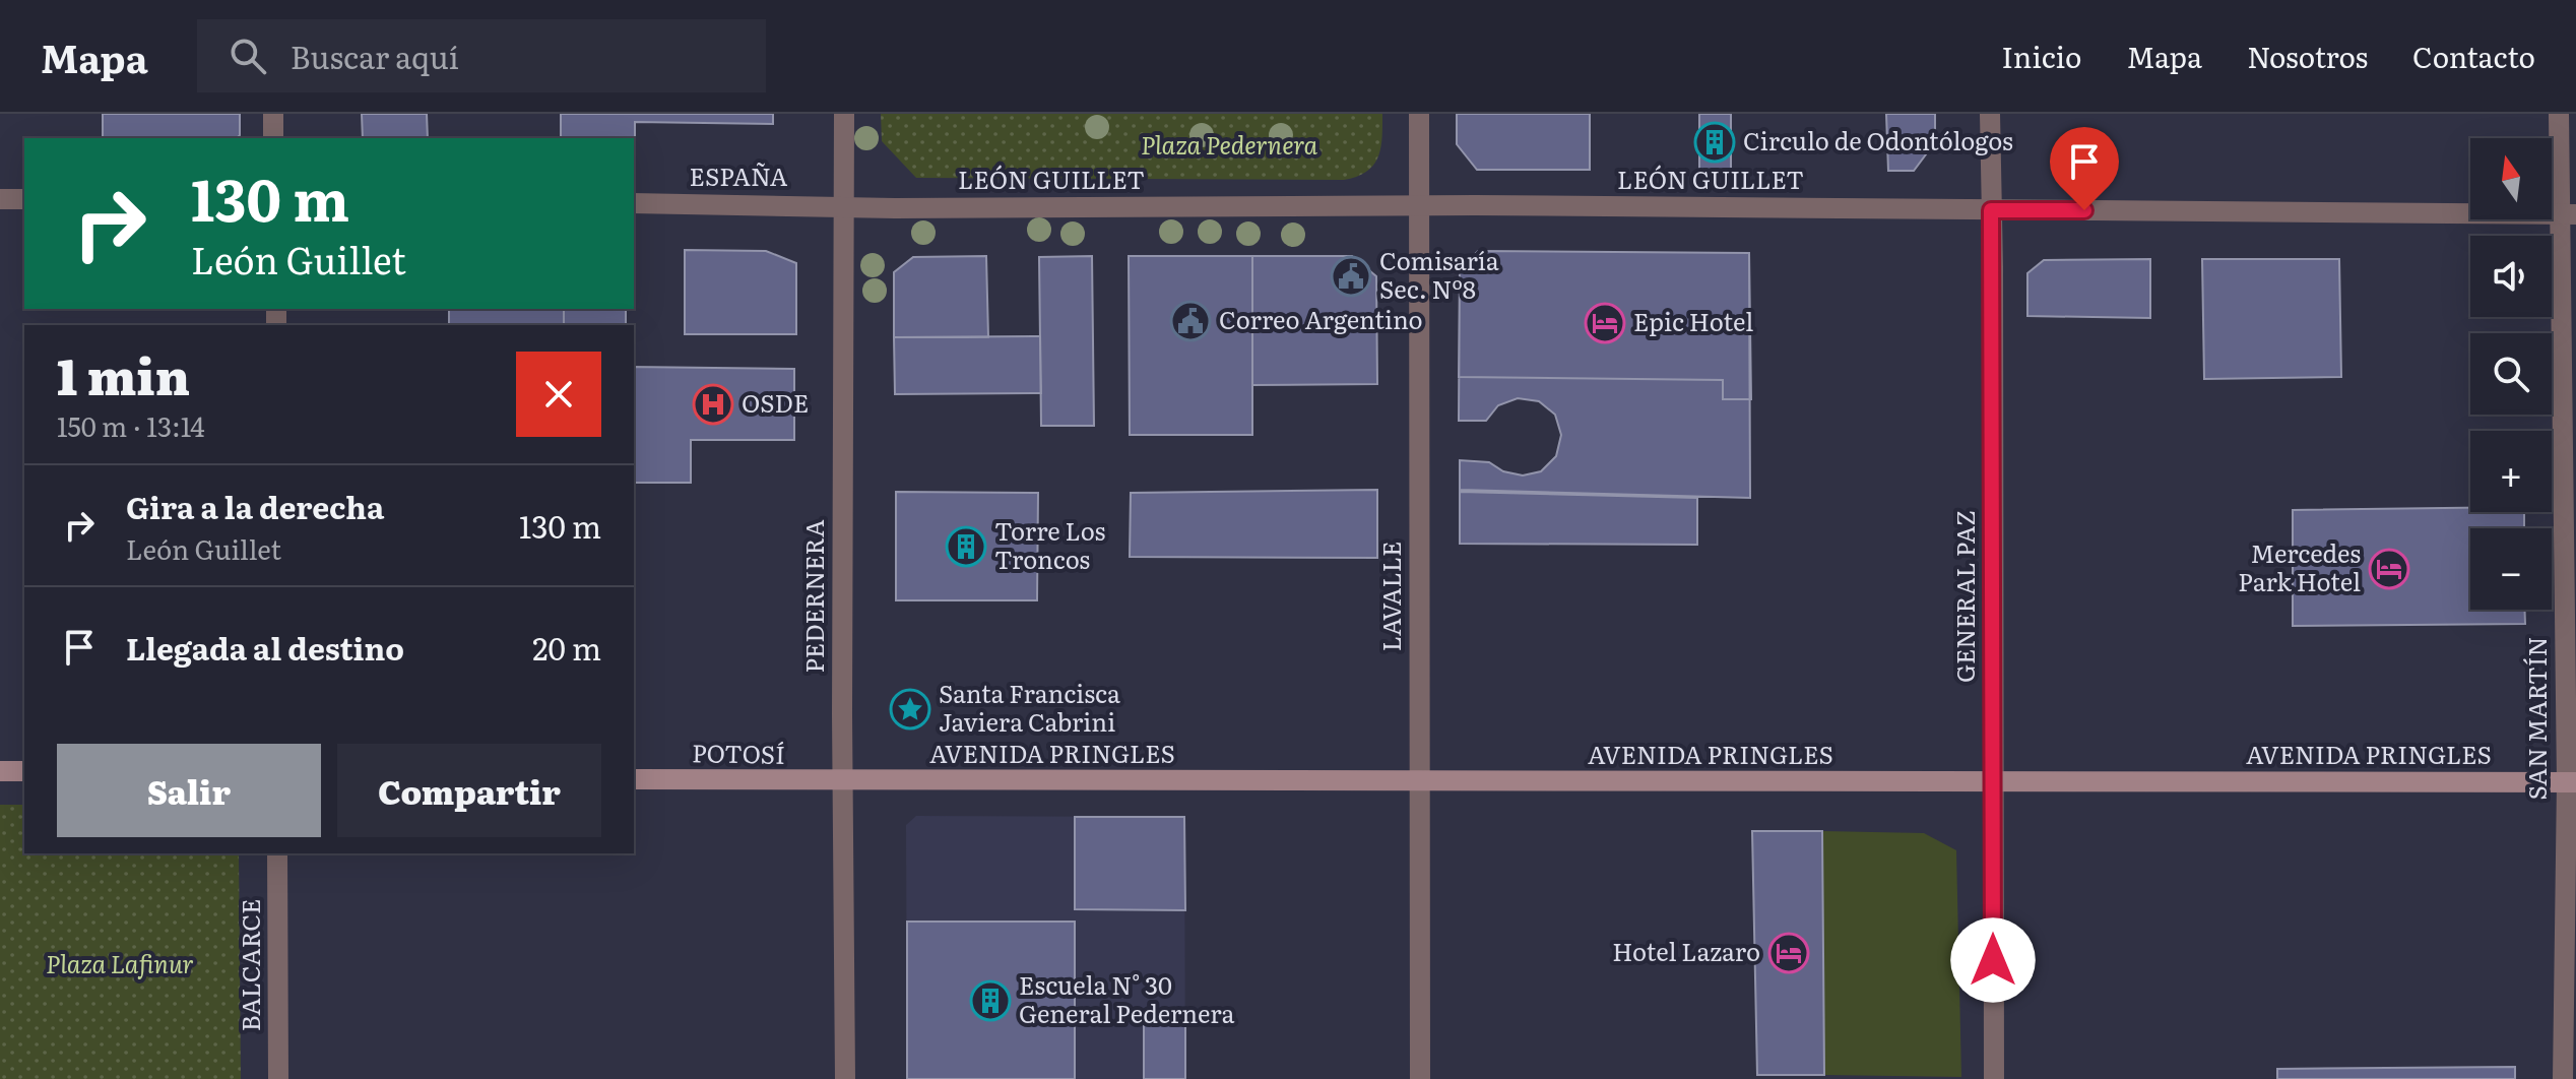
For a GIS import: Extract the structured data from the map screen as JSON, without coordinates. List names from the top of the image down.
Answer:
{
  "streets": {
    "main road": ["POTOSÍ", "AVENIDA PRINGLES"],
    "street": [
      "ESPAÑA",
      "LEÓN GUILLET",
      "PEDERNERA",
      "LAVALLE",
      "GENERAL PAZ",
      "SAN MARTÍN",
      "BALCARCE"
    ]
  },
  "crossings": [
    ["ESPAÑA", "LEÓN GUILLET"],
    ["ESPAÑA", "PEDERNERA"],
    ["LEÓN GUILLET", "PEDERNERA"],
    ["LEÓN GUILLET", "LAVALLE"],
    ["LEÓN GUILLET", "GENERAL PAZ"],
    ["LEÓN GUILLET", "SAN MARTÍN"],
    ["PEDERNERA", "POTOSÍ"],
    ["PEDERNERA", "AVENIDA PRINGLES"],
    ["LAVALLE", "AVENIDA PRINGLES"],
    ["GENERAL PAZ", "AVENIDA PRINGLES"],
    ["SAN MARTÍN", "AVENIDA PRINGLES"],
    ["POTOSÍ", "AVENIDA PRINGLES"]
  ],
  "parks": ["Plaza Pedernera", "Plaza Lafinur"],
  "places": {
    "building": ["Circulo de Odontólogos", "Torre Los Troncos", "Escuela N° 30 General Pedernera"],
    "public building": ["Comisaría Sec. Nº8", "Correo Argentino"],
    "hotel": ["Epic Hotel", "Mercedes Park Hotel", "Hotel Lazaro"],
    "hospital": ["OSDE"],
    "place": ["Santa Francisca Javiera Cabrini"]
  },
  "north": "top",
  "page": {
    "header": "Mapa",
    "search": "Buscar aquí",
    "nav": [
      "Inicio",
      "Mapa",
      "Nosotros",
      "Contacto"
    ],
    "map_buttons": ["+", "−"],
    "turn": ["130 m", "León Guillet"],
    "heading": ["1 min", "150 m · 13:14"],
    "list": [
      {
        "name": "Gira a la derecha",
        "note": "León Guillet",
        "value": "130 m"
      },
      {
        "name": "Llegada al destino",
        "value": "20 m"
      }
    ],
    "buttons": ["Salir", "Compartir"]
  }
}
